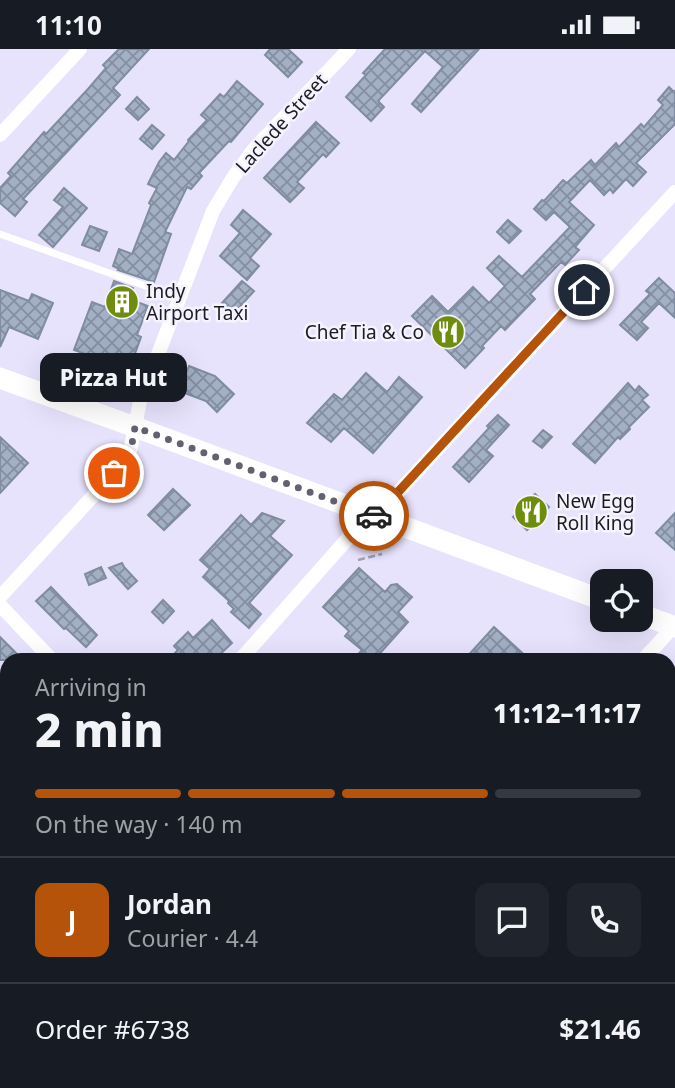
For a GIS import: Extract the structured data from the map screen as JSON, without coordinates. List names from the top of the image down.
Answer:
{
  "streets": {
    "street": ["Laclede Street"]
  },
  "places": {
    "building": ["Indy Airport Taxi"],
    "restaurant": ["Chef Tia & Co", "New Egg Roll King"],
    "other": ["Pizza Hut"]
  },
  "page": {
    "status": "11:10",
    "bubble": "Pizza Hut",
    "heading": ["2 min", "Arriving in", "11:12–11:17"],
    "panel": [
      "Jordan",
      "Courier · 4.4",
      "Order #6738",
      "$21.46"
    ],
    "bar": "On the way · 140 m",
    "round": "J"
  }
}
